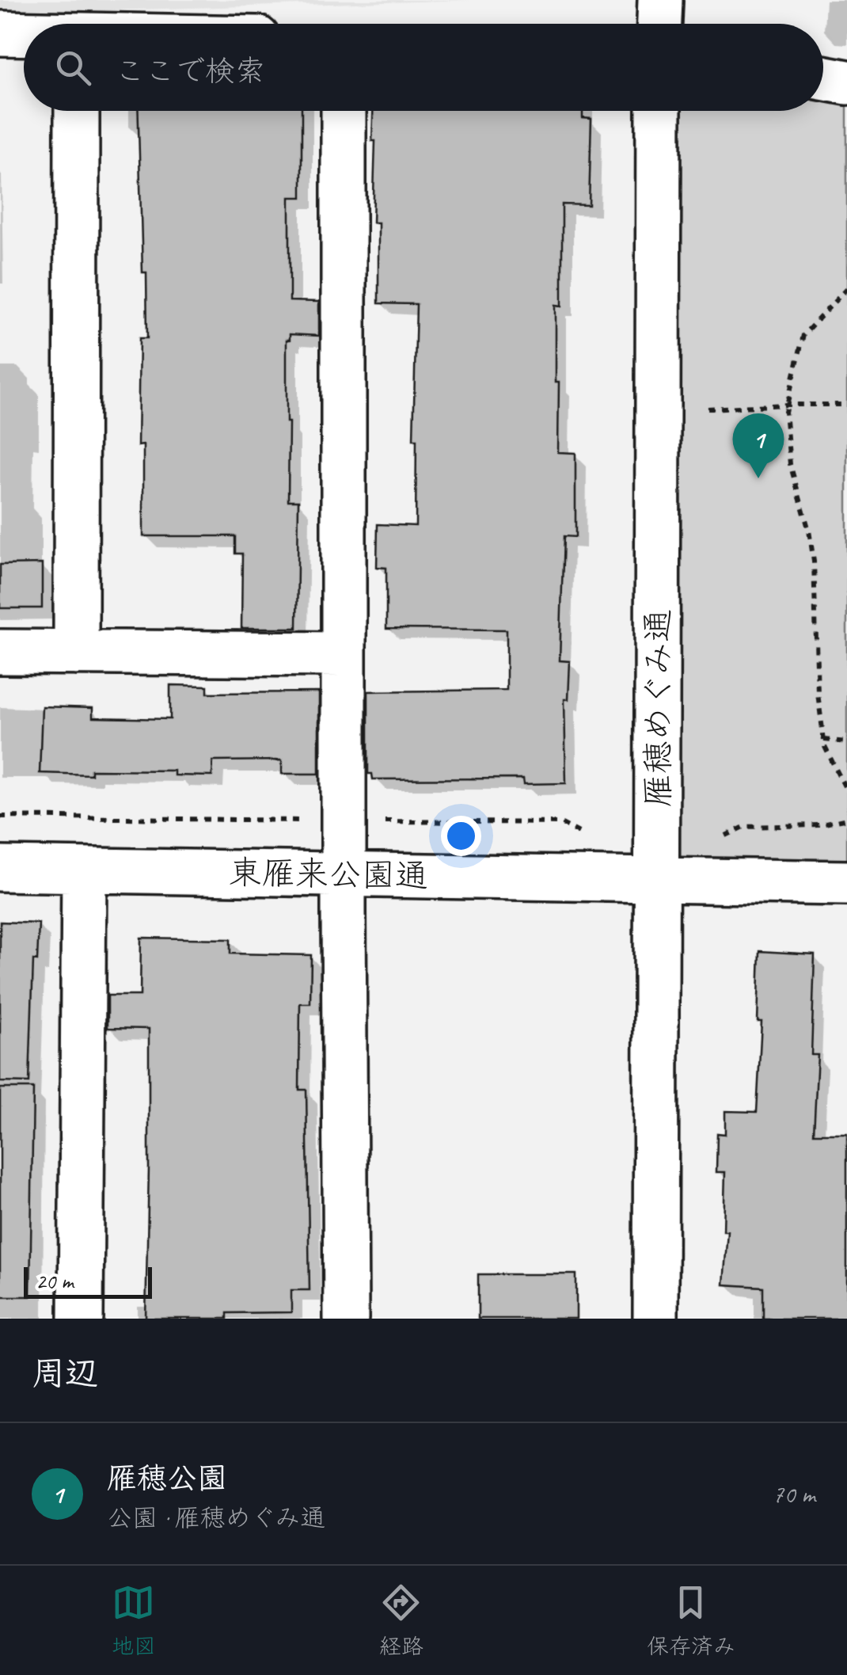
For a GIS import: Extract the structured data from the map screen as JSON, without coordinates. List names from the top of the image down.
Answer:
{
  "streets": {
    "street": ["雁穂めぐみ通", "東雁来公園通"]
  },
  "crossings": [
    ["雁穂めぐみ通", "東雁来公園通"]
  ],
  "scale_bar": "20 m",
  "page": {
    "search": "ここで検索",
    "pins": "1",
    "scale": "20 m",
    "heading": "周辺",
    "list": [
      {
        "mark": "1",
        "name": "雁穂公園",
        "note": "公園 · 雁穂めぐみ通",
        "value": "70 m"
      }
    ],
    "nav": ["地図", "経路", "保存済み"]
  }
}
